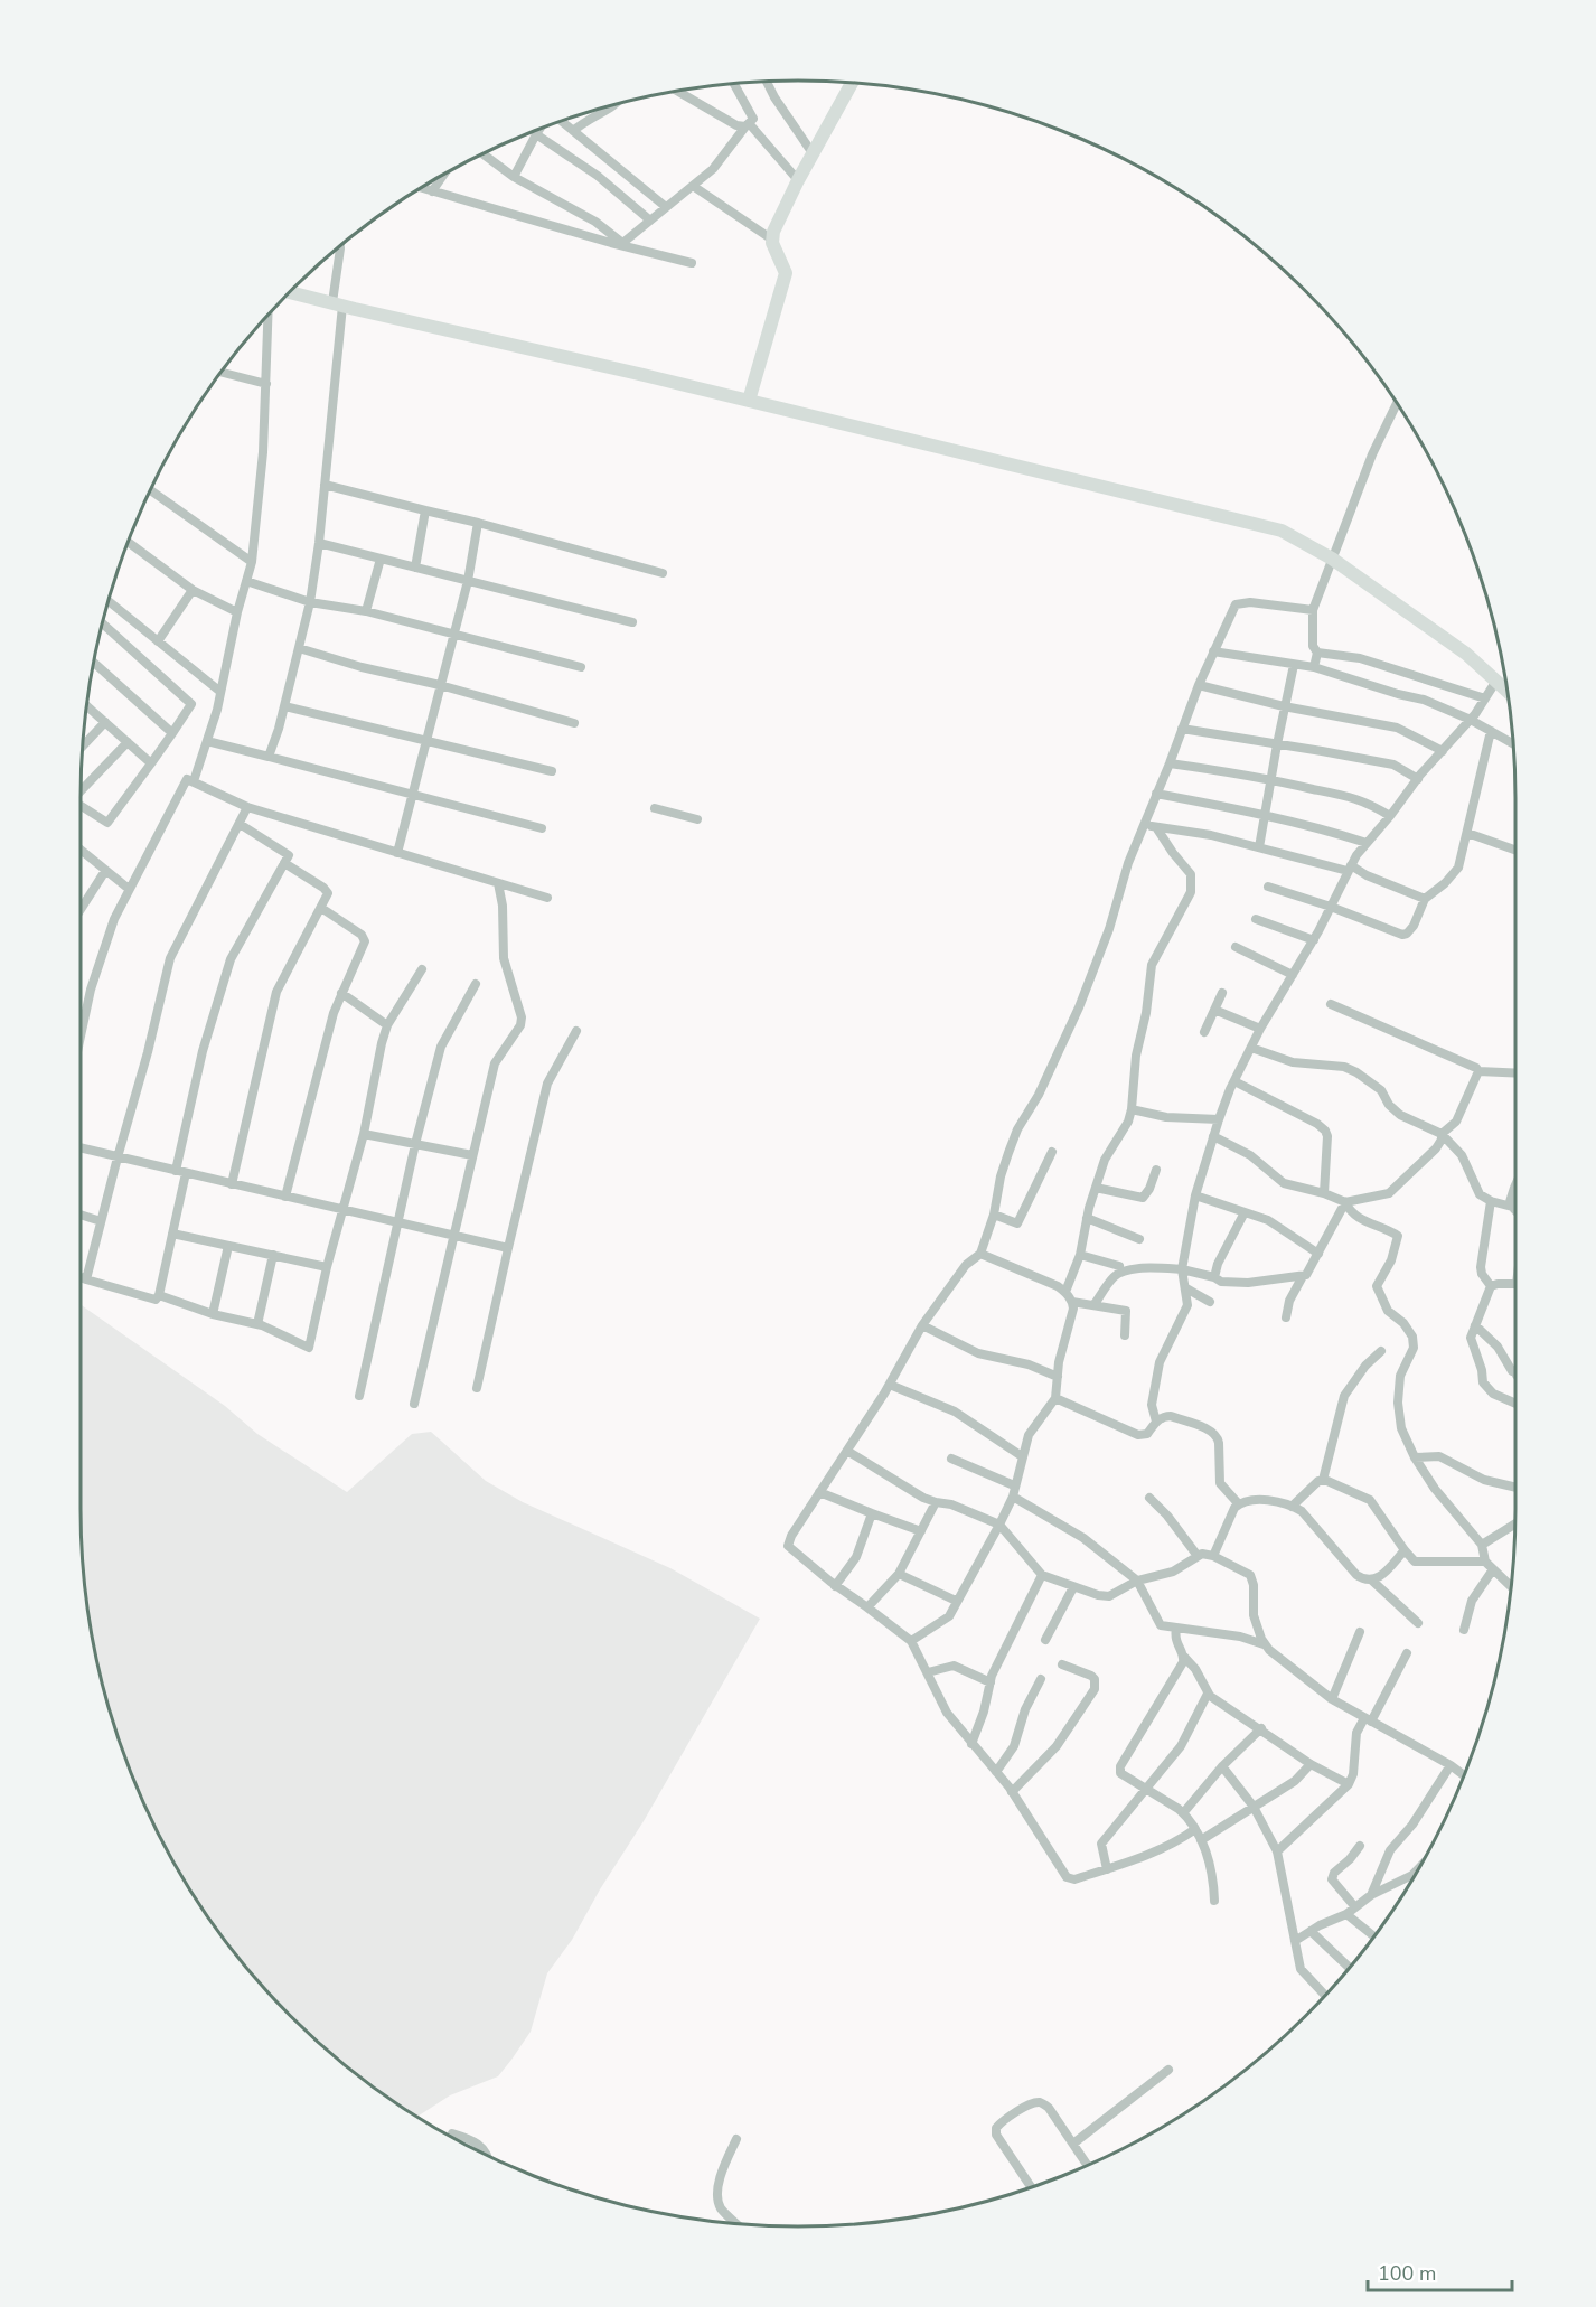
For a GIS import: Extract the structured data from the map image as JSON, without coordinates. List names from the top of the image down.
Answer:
{
  "scale_bar": "100 m"
}
